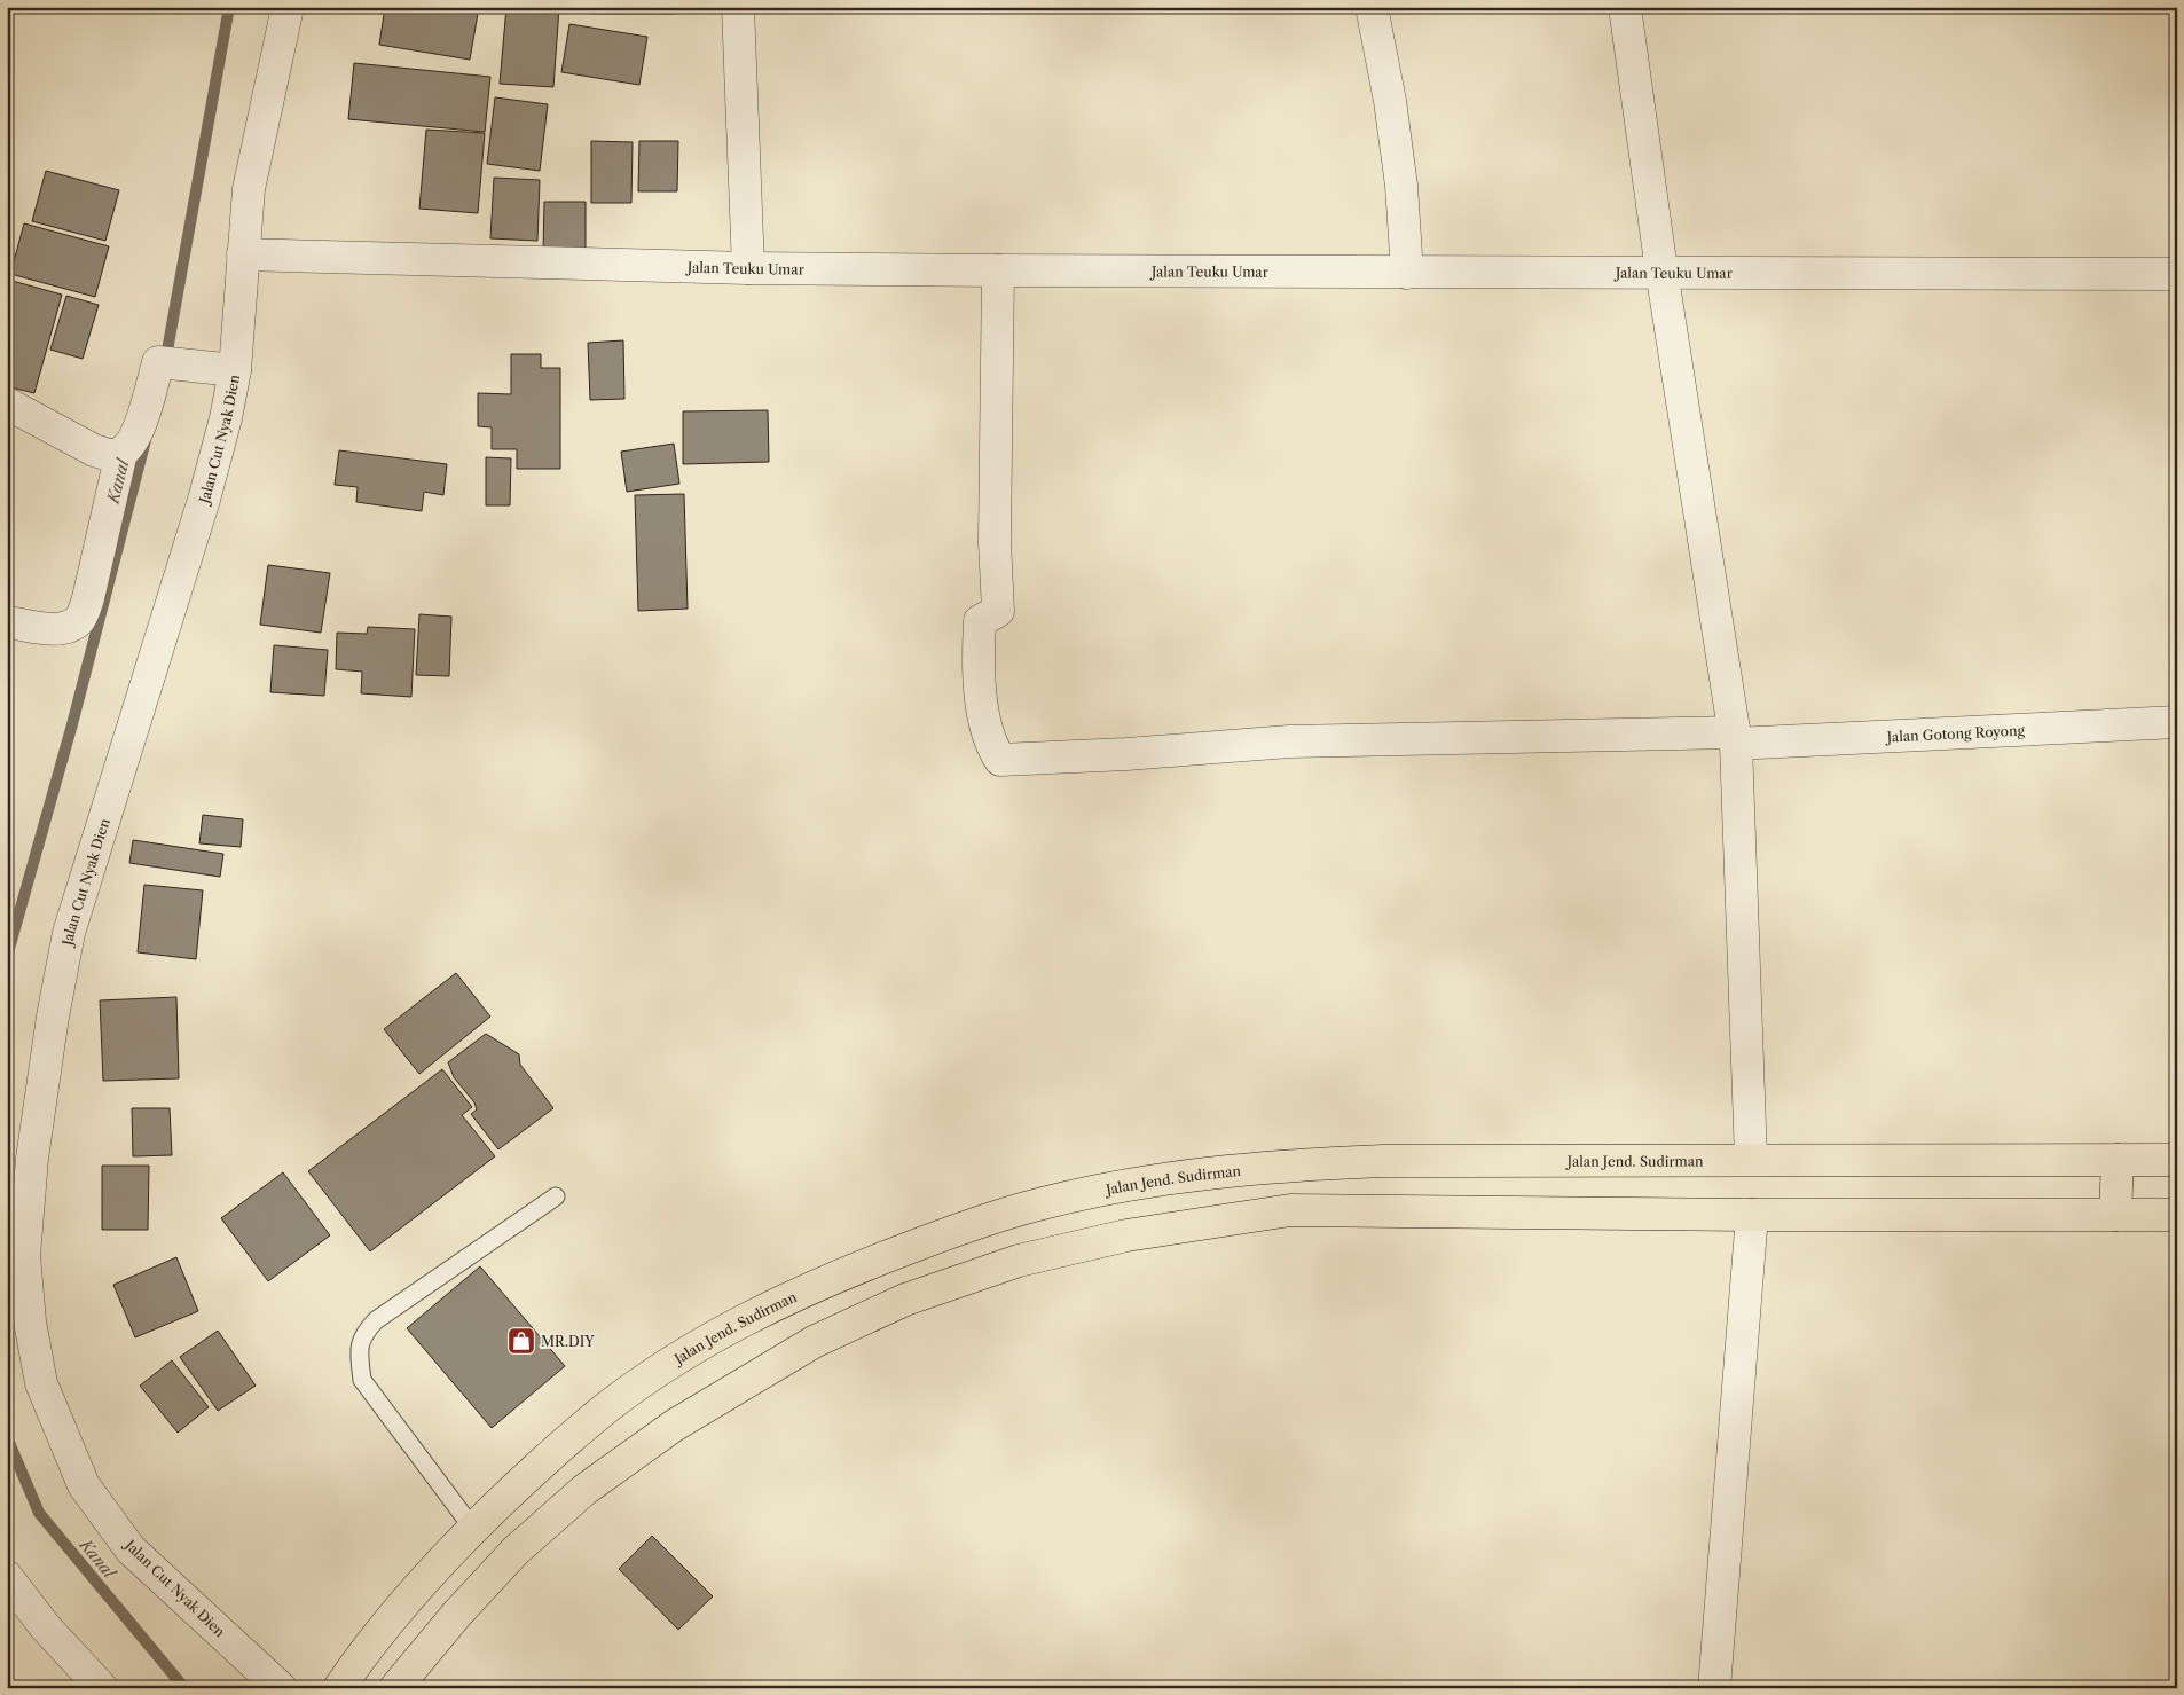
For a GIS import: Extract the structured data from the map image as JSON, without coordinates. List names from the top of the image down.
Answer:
{
  "streets": {
    "highway": ["Jalan Jend. Sudirman"],
    "street": ["Jalan Teuku Umar", "Jalan Cut Nyak Dien", "Jalan Gotong Royong"]
  },
  "crossings": [
    ["Jalan Teuku Umar", "Jalan Cut Nyak Dien"],
    ["Jalan Teuku Umar", "Jalan Gotong Royong"]
  ],
  "water": ["Kanal"],
  "places": {
    "shop": ["MR.DIY"]
  }
}
